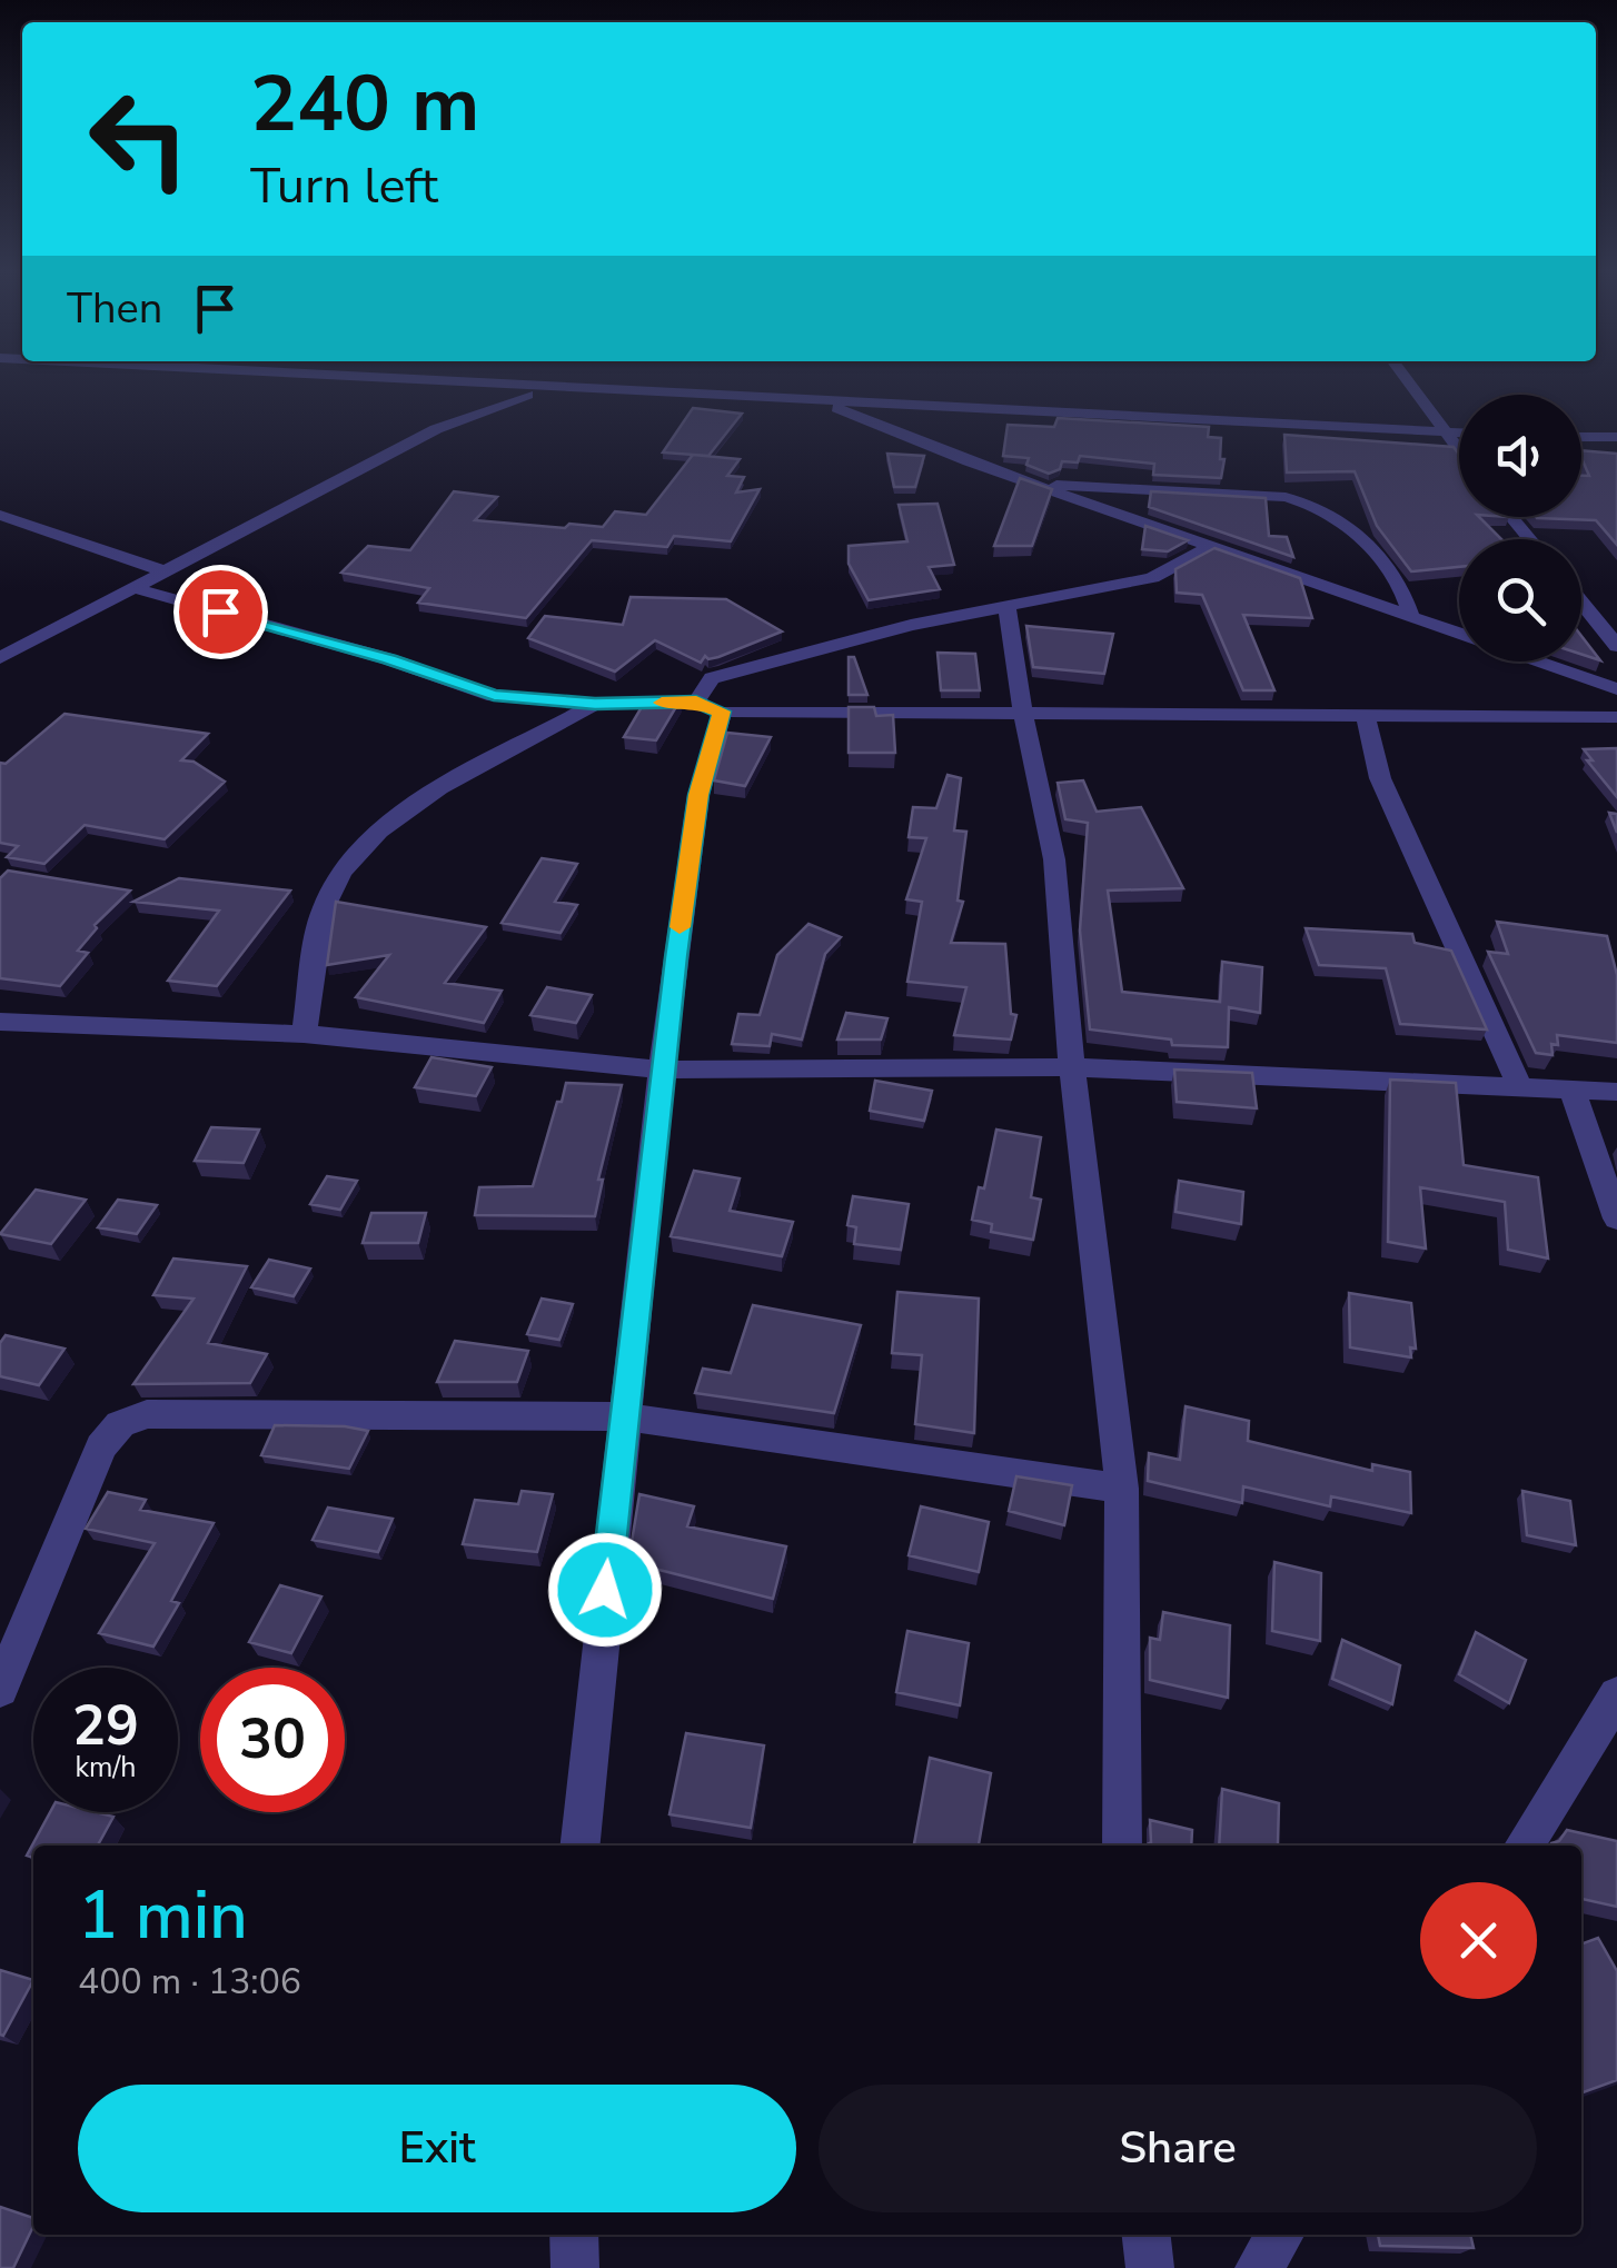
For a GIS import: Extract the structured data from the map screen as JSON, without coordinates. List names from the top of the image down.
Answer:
{
  "page": {
    "turn": ["240 m", "Turn left"],
    "then": "Then",
    "speed": "29 km/h",
    "limit": "30",
    "heading": ["1 min", "400 m · 13:06"],
    "buttons": ["Exit", "Share"]
  }
}
